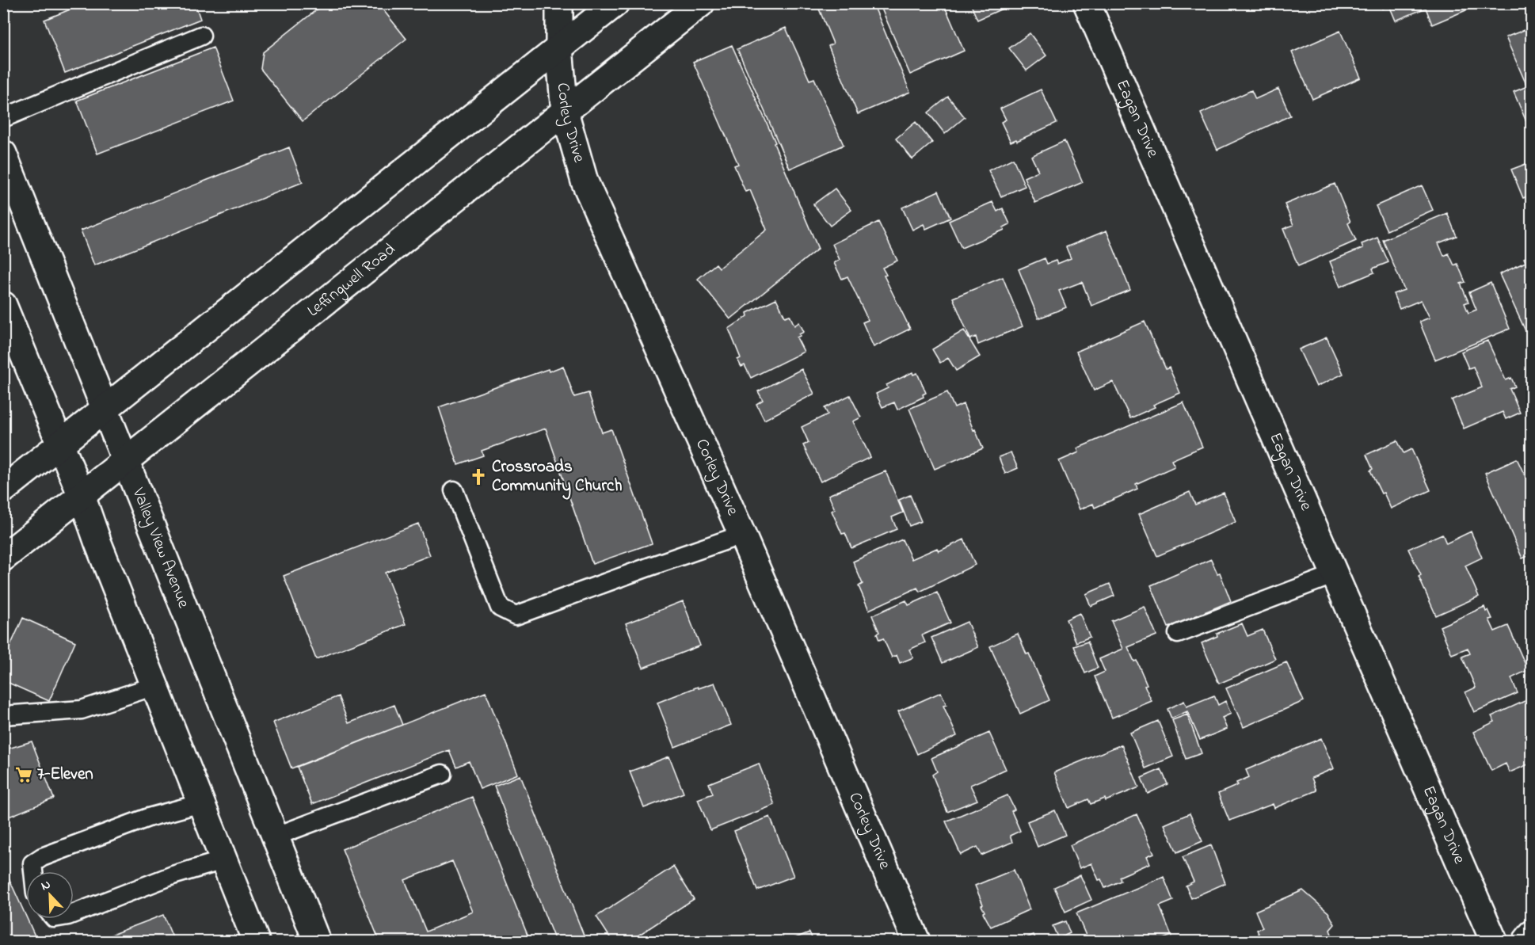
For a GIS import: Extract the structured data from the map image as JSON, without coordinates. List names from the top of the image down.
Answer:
{
  "streets": {
    "main road": [
      "Eagan Drive",
      "Corley Drive",
      "Leffingwell Road",
      "Valley View Avenue"
    ]
  },
  "crossings": [
    ["Corley Drive", "Leffingwell Road"],
    ["Leffingwell Road", "Valley View Avenue"]
  ],
  "places": {
    "church": ["Crossroads Community Church"],
    "supermarket": ["7-Eleven"]
  },
  "north": "top left"
}
